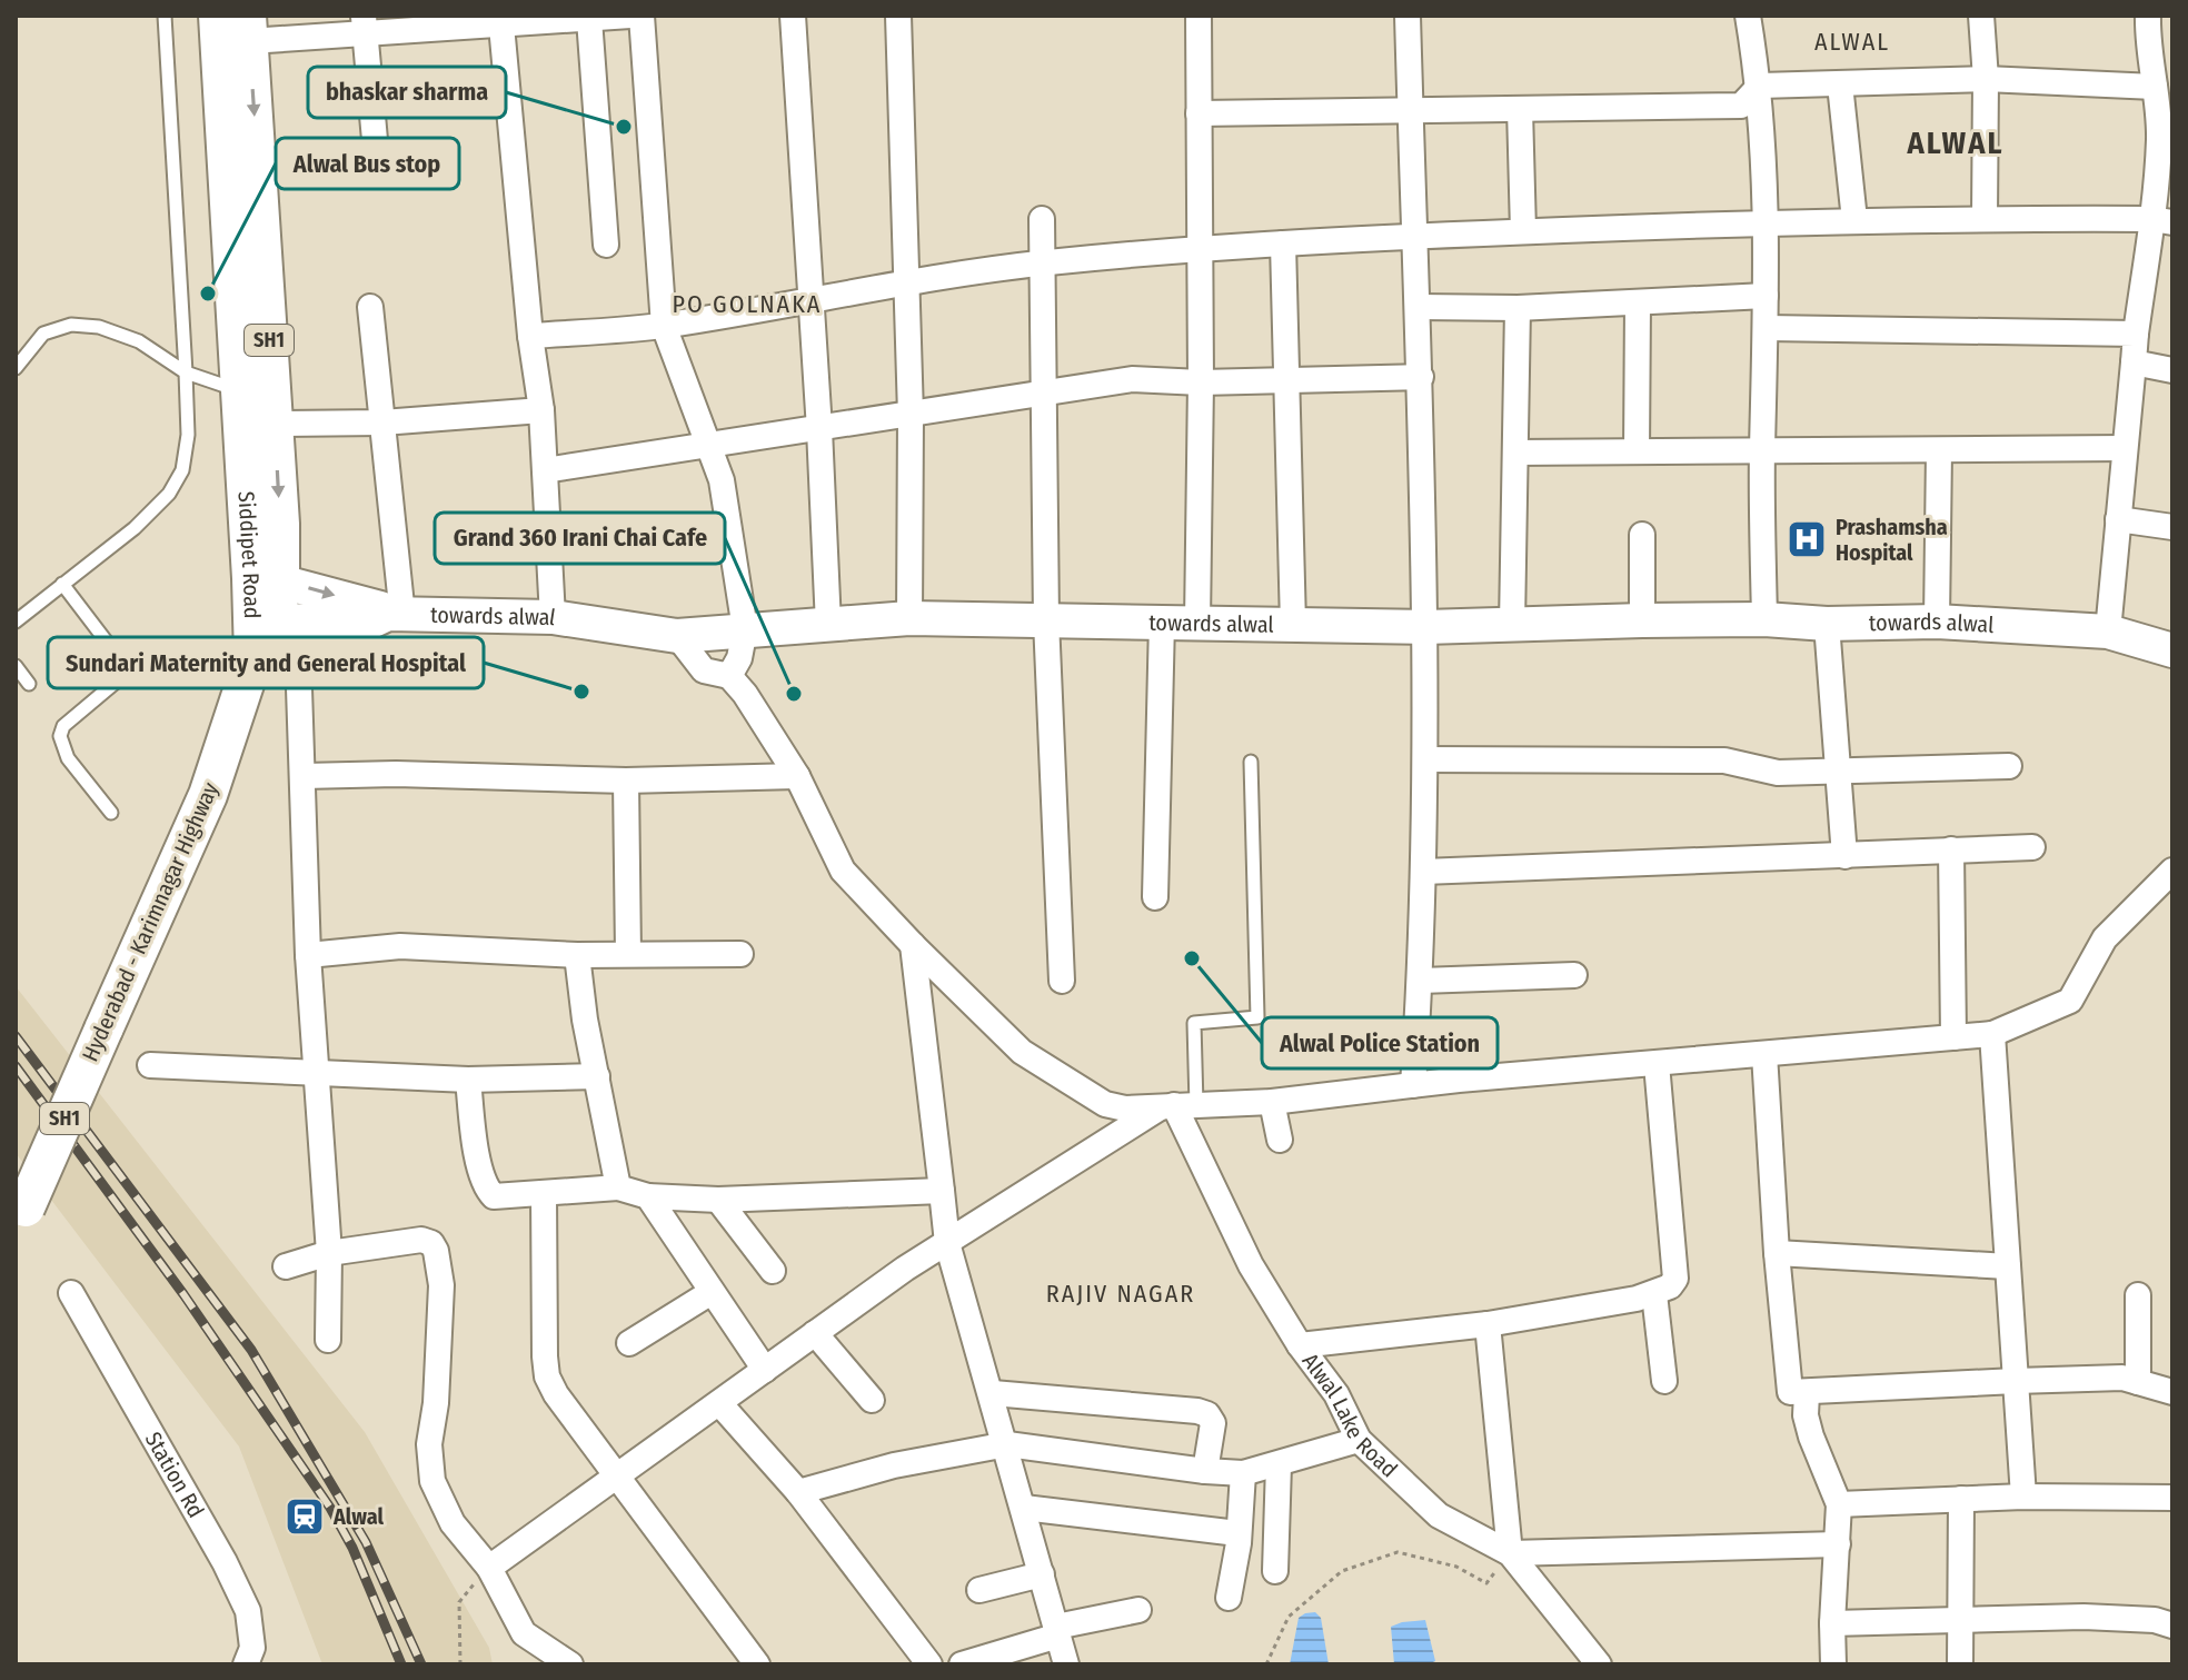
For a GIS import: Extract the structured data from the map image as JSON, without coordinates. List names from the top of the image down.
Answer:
{
  "streets": {
    "main road": [
      "SH1",
      "Siddipet Road",
      "towards alwal",
      "Hyderabad - Karimnagar Highway"
    ],
    "street": ["Alwal Lake Road", "Station Rd"]
  },
  "crossings": [
    ["Siddipet Road", "towards alwal"],
    ["Siddipet Road", "Hyderabad - Karimnagar Highway"],
    ["towards alwal", "Hyderabad - Karimnagar Highway"]
  ],
  "districts": [
    "ALWAL",
    "ALWAL",
    "PO GOLNAKA",
    "RAJIV NAGAR"
  ],
  "places": {
    "other": [
      "bhaskar sharma",
      "Alwal Bus stop",
      "Sundari Maternity and General Hospital",
      "Grand 360 Irani Chai Cafe",
      "Alwal Police Station"
    ],
    "hospital": ["Prashamsha Hospital"],
    "station": ["Alwal"]
  }
}
